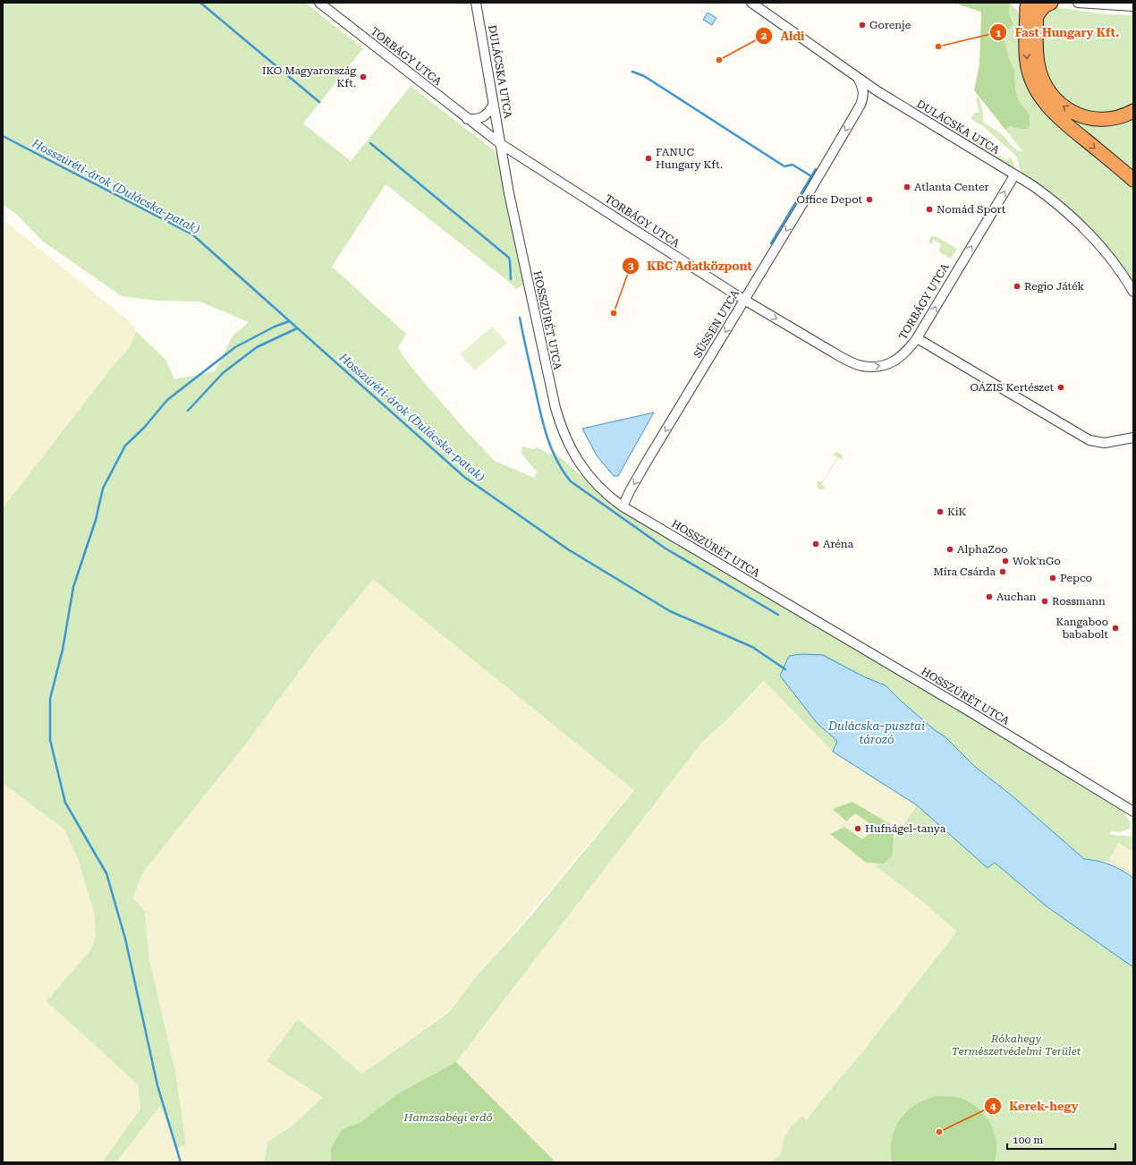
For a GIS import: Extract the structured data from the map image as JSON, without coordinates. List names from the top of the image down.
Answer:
{
  "streets": {
    "street": [
      "TORBÁGY UTCA",
      "DULÁCSKA UTCA",
      "HOSSZÚRÉT UTCA",
      "SÜSSEN UTCA"
    ]
  },
  "crossings": [
    ["TORBÁGY UTCA", "DULÁCSKA UTCA"],
    ["TORBÁGY UTCA", "HOSSZÚRÉT UTCA"],
    ["TORBÁGY UTCA", "SÜSSEN UTCA"],
    ["DULÁCSKA UTCA", "HOSSZÚRÉT UTCA"],
    ["DULÁCSKA UTCA", "SÜSSEN UTCA"],
    ["HOSSZÚRÉT UTCA", "SÜSSEN UTCA"]
  ],
  "one_way": ["SÜSSEN UTCA"],
  "water": ["Hosszúréti-árok (Dulácska-patak)", "Dulácska-pusztai tározó"],
  "parks": ["Rókahegy Természetvédelmi Terület", "Hamzsabégi erdő"],
  "places": [
    "Gorenje",
    "Fast Hungary Kft.",
    "Aldi",
    "IKO Magyarország Kft.",
    "FANUC Hungary Kft.",
    "Atlanta Center",
    "Office Depot",
    "Nomád Sport",
    "Regio Játék",
    "KBC Adatközpont",
    "OÁZIS Kertészet",
    "KiK",
    "Aréna",
    "AlphaZoo",
    "Wok'nGo",
    "Míra Csárda",
    "Pepco",
    "Auchan",
    "Rossmann",
    "Kangaboo bababolt",
    "Hufnágel-tanya",
    "Kerek-hegy"
  ],
  "scale_bar": "100 m"
}
